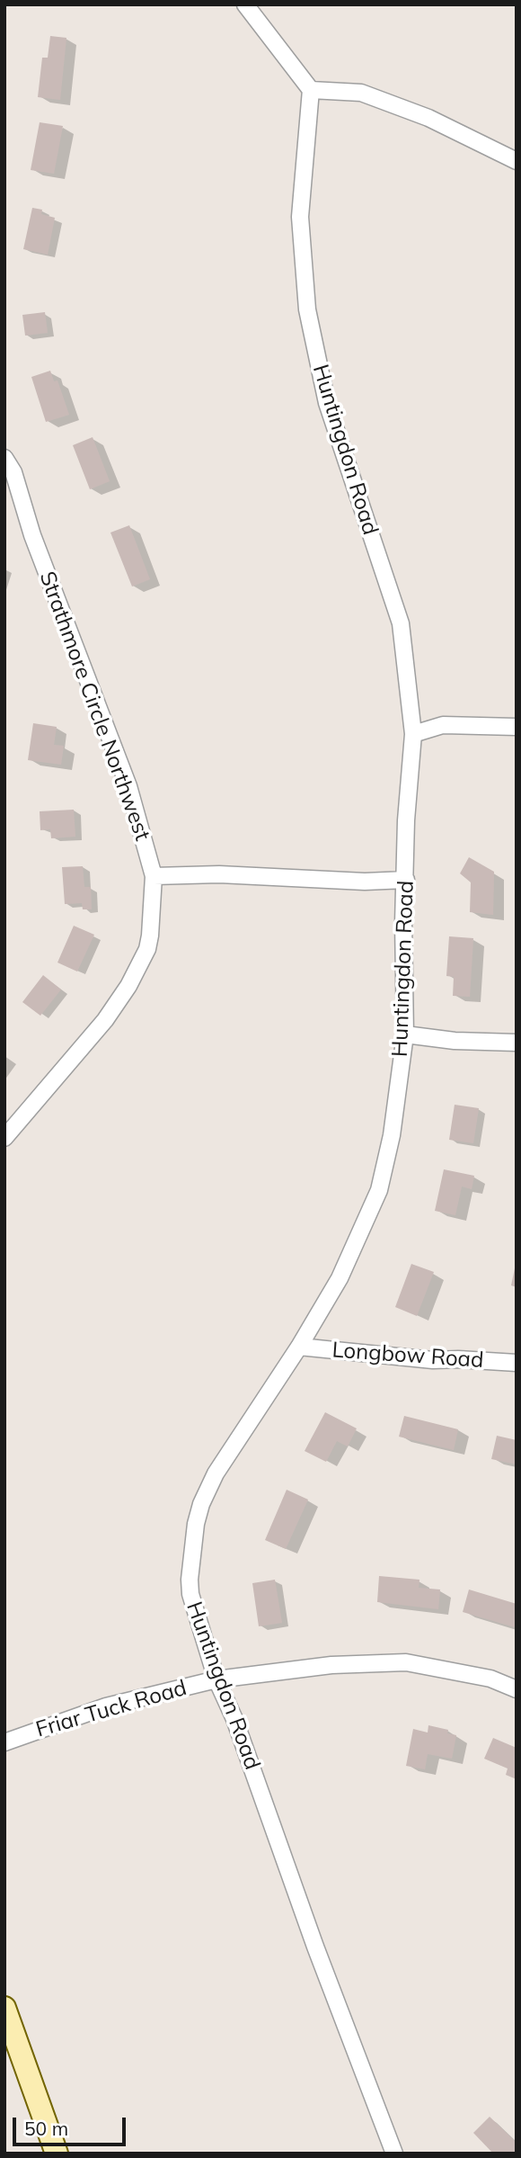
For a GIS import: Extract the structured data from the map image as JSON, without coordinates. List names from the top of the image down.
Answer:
{
  "streets": {
    "street": [
      "Huntingdon Road",
      "Strathmore Circle Northwest",
      "Longbow Road",
      "Friar Tuck Road"
    ]
  },
  "crossings": [
    ["Huntingdon Road", "Longbow Road"],
    ["Huntingdon Road", "Friar Tuck Road"]
  ],
  "scale_bar": "50 m"
}
